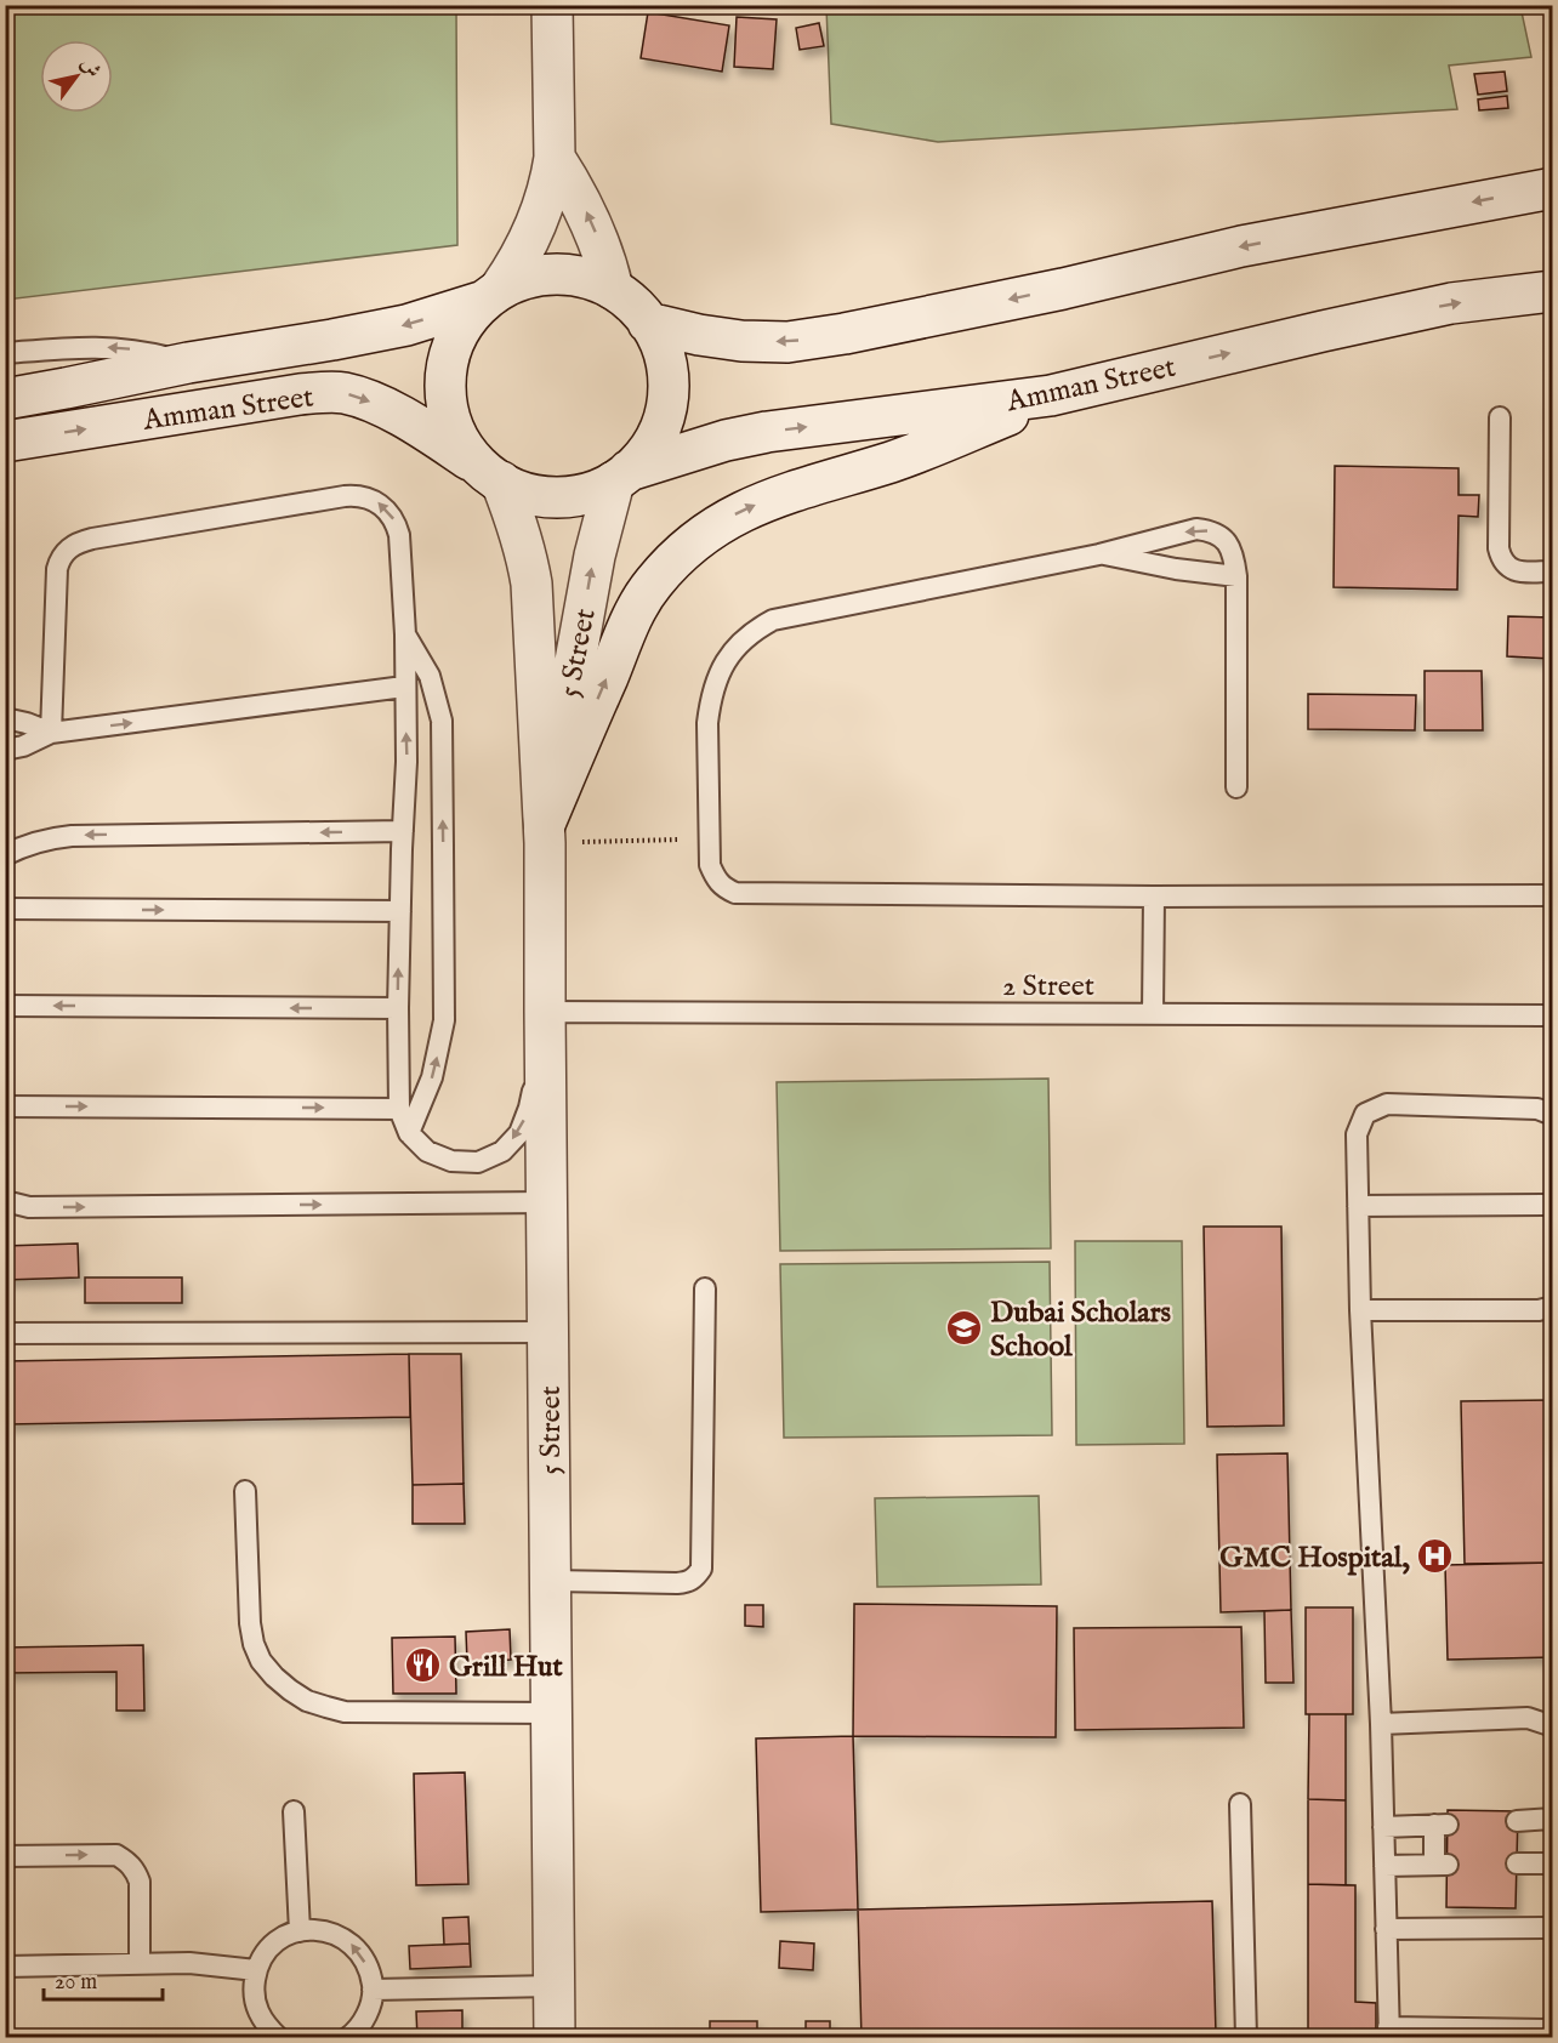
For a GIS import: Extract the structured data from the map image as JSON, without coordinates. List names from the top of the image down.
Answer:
{
  "streets": {
    "street": ["Amman Street", "5 Street"],
    "lane": ["2 Street"]
  },
  "crossings": [
    ["Amman Street", "5 Street"],
    ["5 Street", "2 Street"]
  ],
  "places": {
    "school or university": ["Dubai Scholars School"],
    "hospital": ["GMC Hospital,"],
    "restaurant": ["Grill Hut"]
  },
  "scale_bar": "20 m",
  "north": "top right"
}
